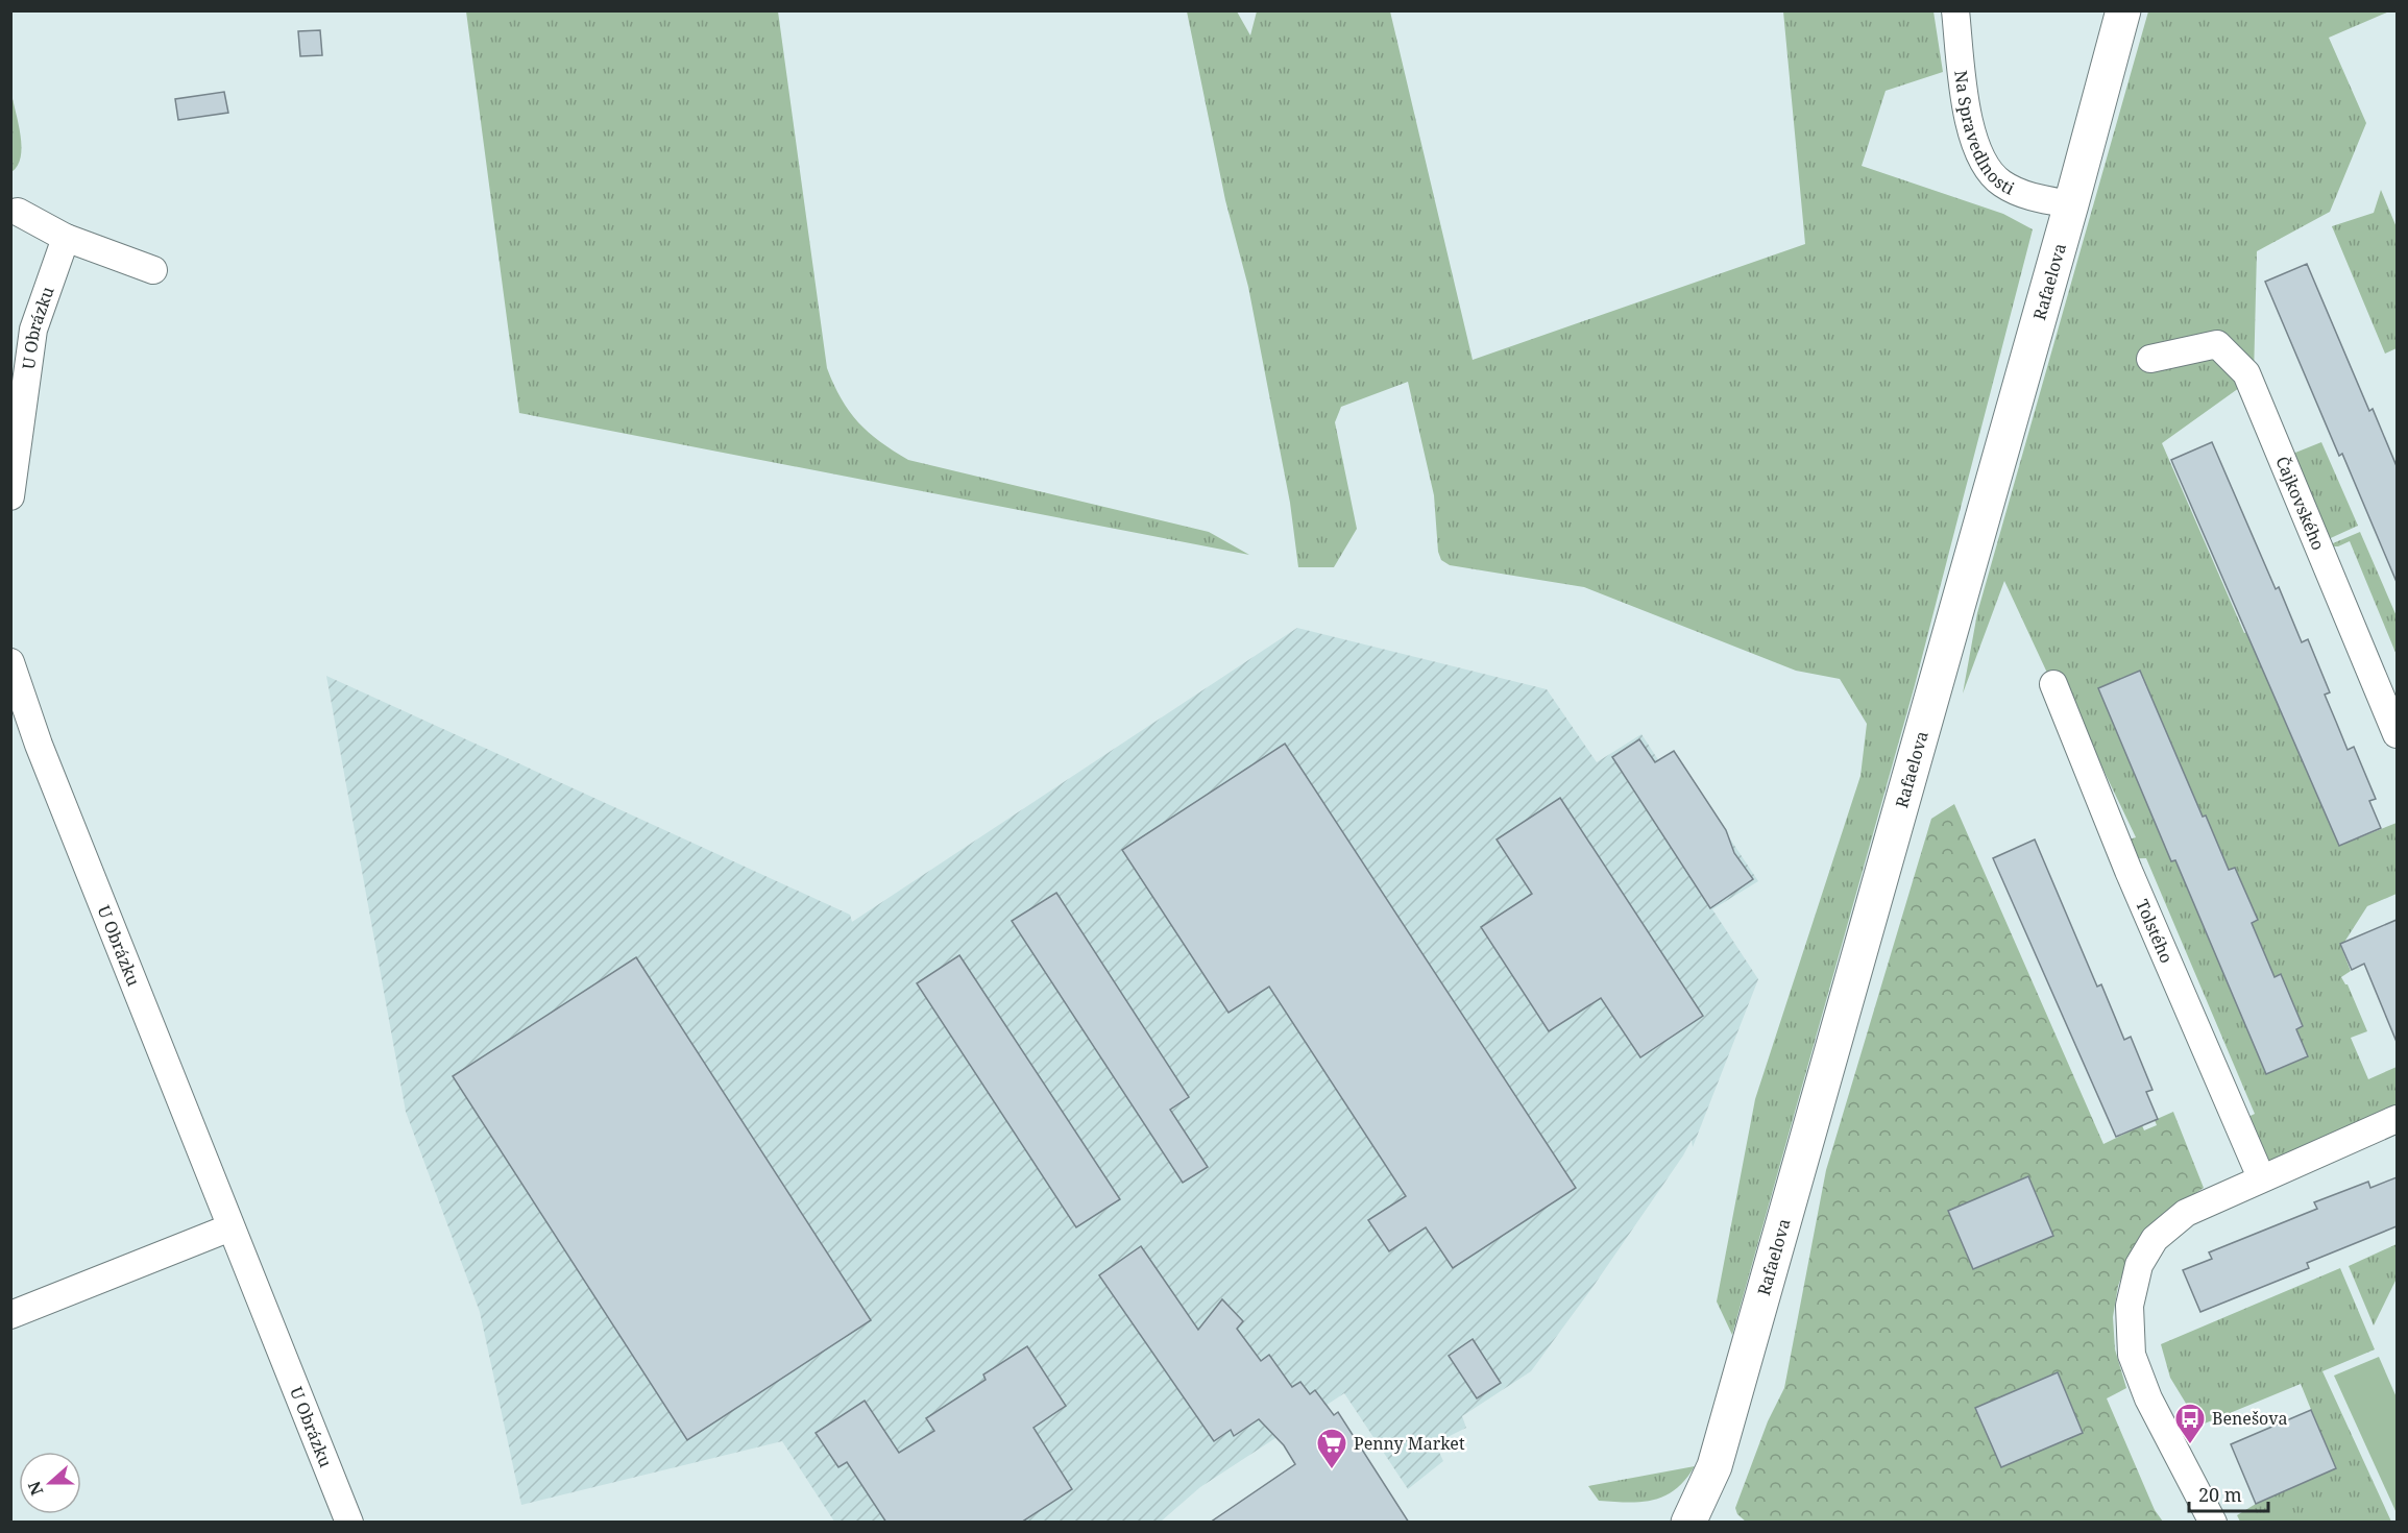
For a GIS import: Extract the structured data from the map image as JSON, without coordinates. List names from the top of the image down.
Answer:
{
  "streets": {
    "main road": ["Rafaelova"],
    "street": [
      "Na Spravedlnosti",
      "U Obrázku",
      "Čajkovského",
      "Tolstého"
    ]
  },
  "crossings": [
    ["Na Spravedlnosti", "Rafaelova"]
  ],
  "places": {
    "bus stop": ["Benešova"],
    "supermarket": ["Penny Market"]
  },
  "scale_bar": "20 m",
  "north": "left"
}
